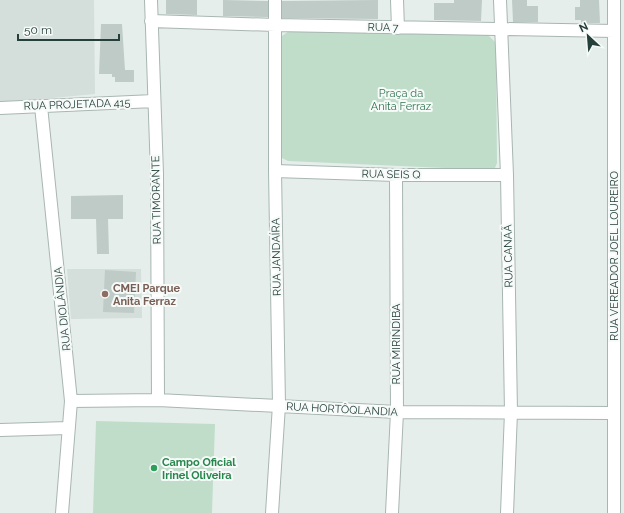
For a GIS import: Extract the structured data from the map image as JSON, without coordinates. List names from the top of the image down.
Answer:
{
  "streets": {
    "street": [
      "RUA 7",
      "RUA PROJETADA 415",
      "RUA SEIS Q",
      "RUA TIMORANTE",
      "RUA CANAÃ",
      "RUA VEREADOR JOEL LOUREIRO",
      "RUA JANDAÍRA",
      "RUA DIOLÂNDIA",
      "RUA MIRINDIBA",
      "RUA HORTÔQLANDIA"
    ]
  },
  "crossings": [
    ["RUA 7", "RUA TIMORANTE"],
    ["RUA 7", "RUA CANAÃ"],
    ["RUA 7", "RUA VEREADOR JOEL LOUREIRO"],
    ["RUA 7", "RUA JANDAÍRA"],
    ["RUA PROJETADA 415", "RUA TIMORANTE"],
    ["RUA PROJETADA 415", "RUA DIOLÂNDIA"],
    ["RUA SEIS Q", "RUA CANAÃ"],
    ["RUA SEIS Q", "RUA JANDAÍRA"],
    ["RUA SEIS Q", "RUA MIRINDIBA"],
    ["RUA TIMORANTE", "RUA HORTÔQLANDIA"],
    ["RUA CANAÃ", "RUA HORTÔQLANDIA"],
    ["RUA VEREADOR JOEL LOUREIRO", "RUA HORTÔQLANDIA"],
    ["RUA JANDAÍRA", "RUA HORTÔQLANDIA"],
    ["RUA DIOLÂNDIA", "RUA HORTÔQLANDIA"],
    ["RUA MIRINDIBA", "RUA HORTÔQLANDIA"]
  ],
  "parks": ["Praça da Anita Ferraz"],
  "places": ["CMEI Parque Anita Ferraz", "Campo Oficial Irinel Oliveira"],
  "scale_bar": "50 m",
  "north": "top left"
}
